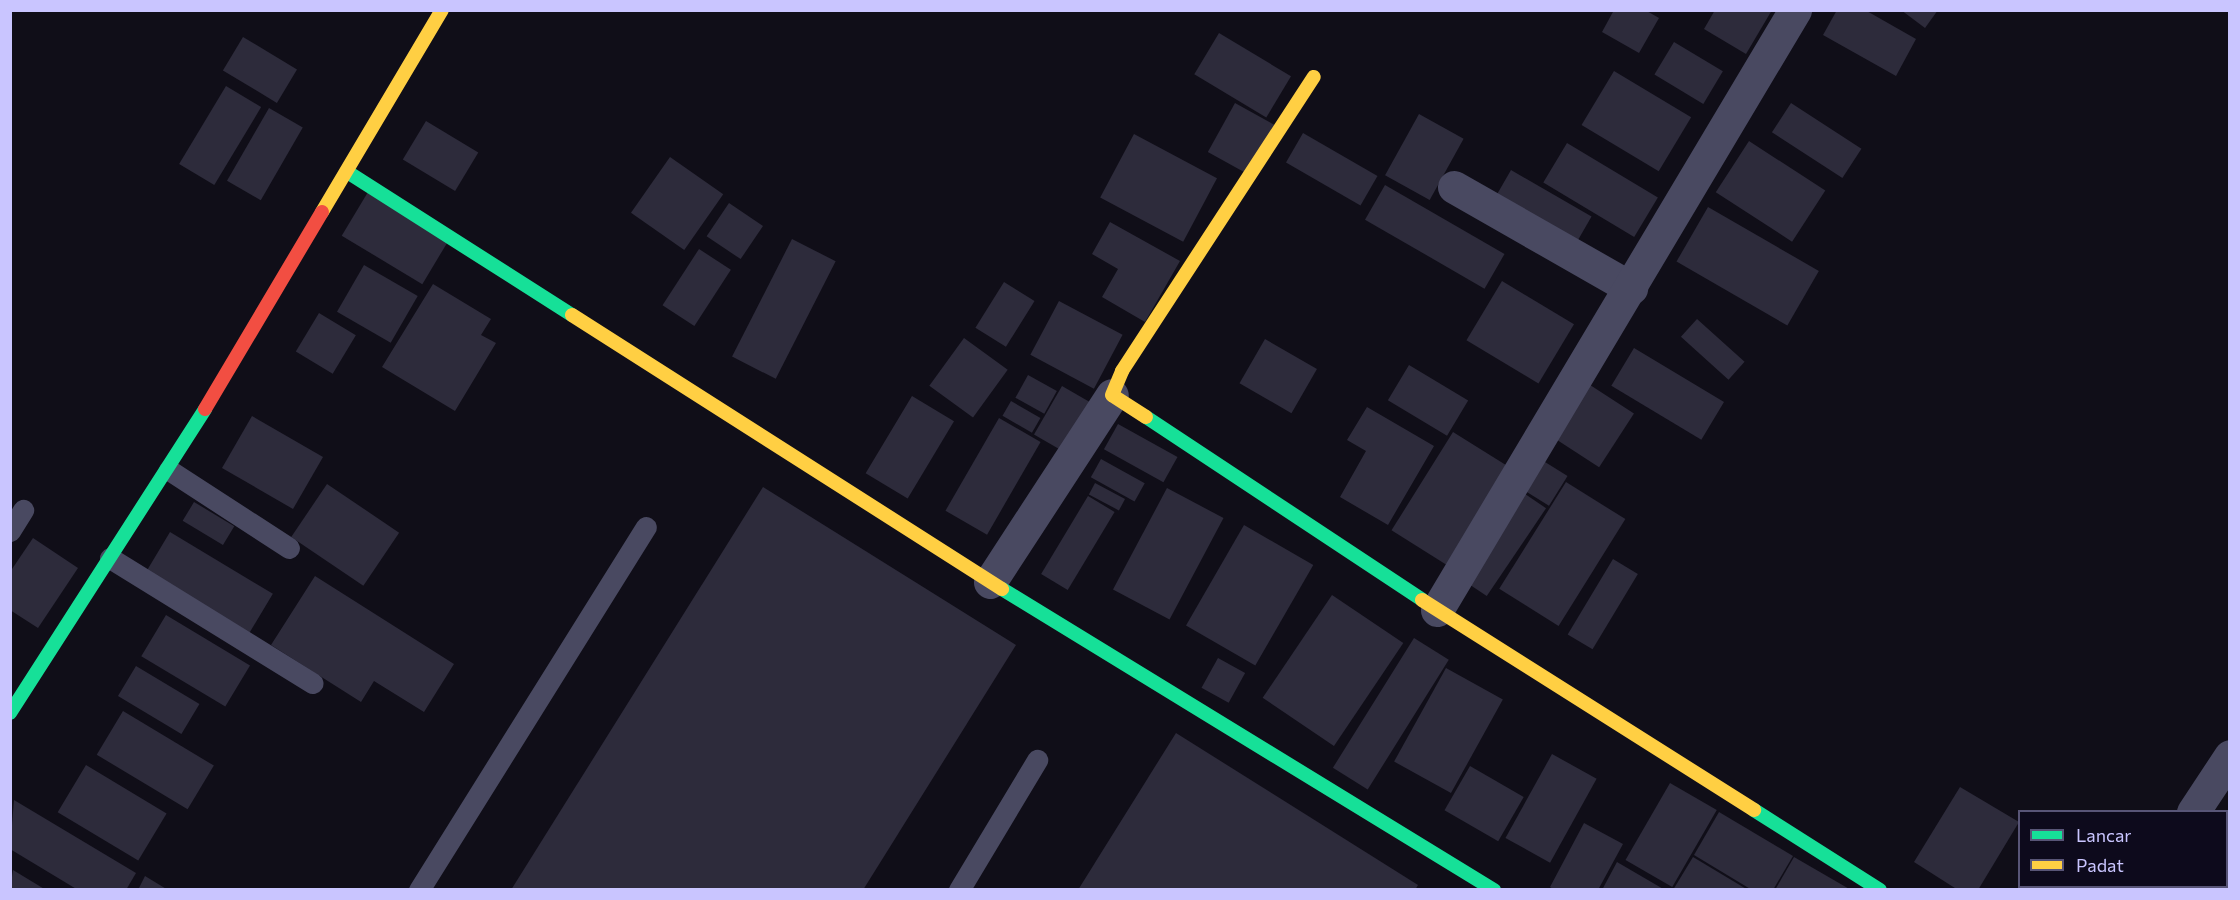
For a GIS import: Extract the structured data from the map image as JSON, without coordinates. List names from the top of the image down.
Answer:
{
  "legend": ["Lancar", "Padat"]
}
